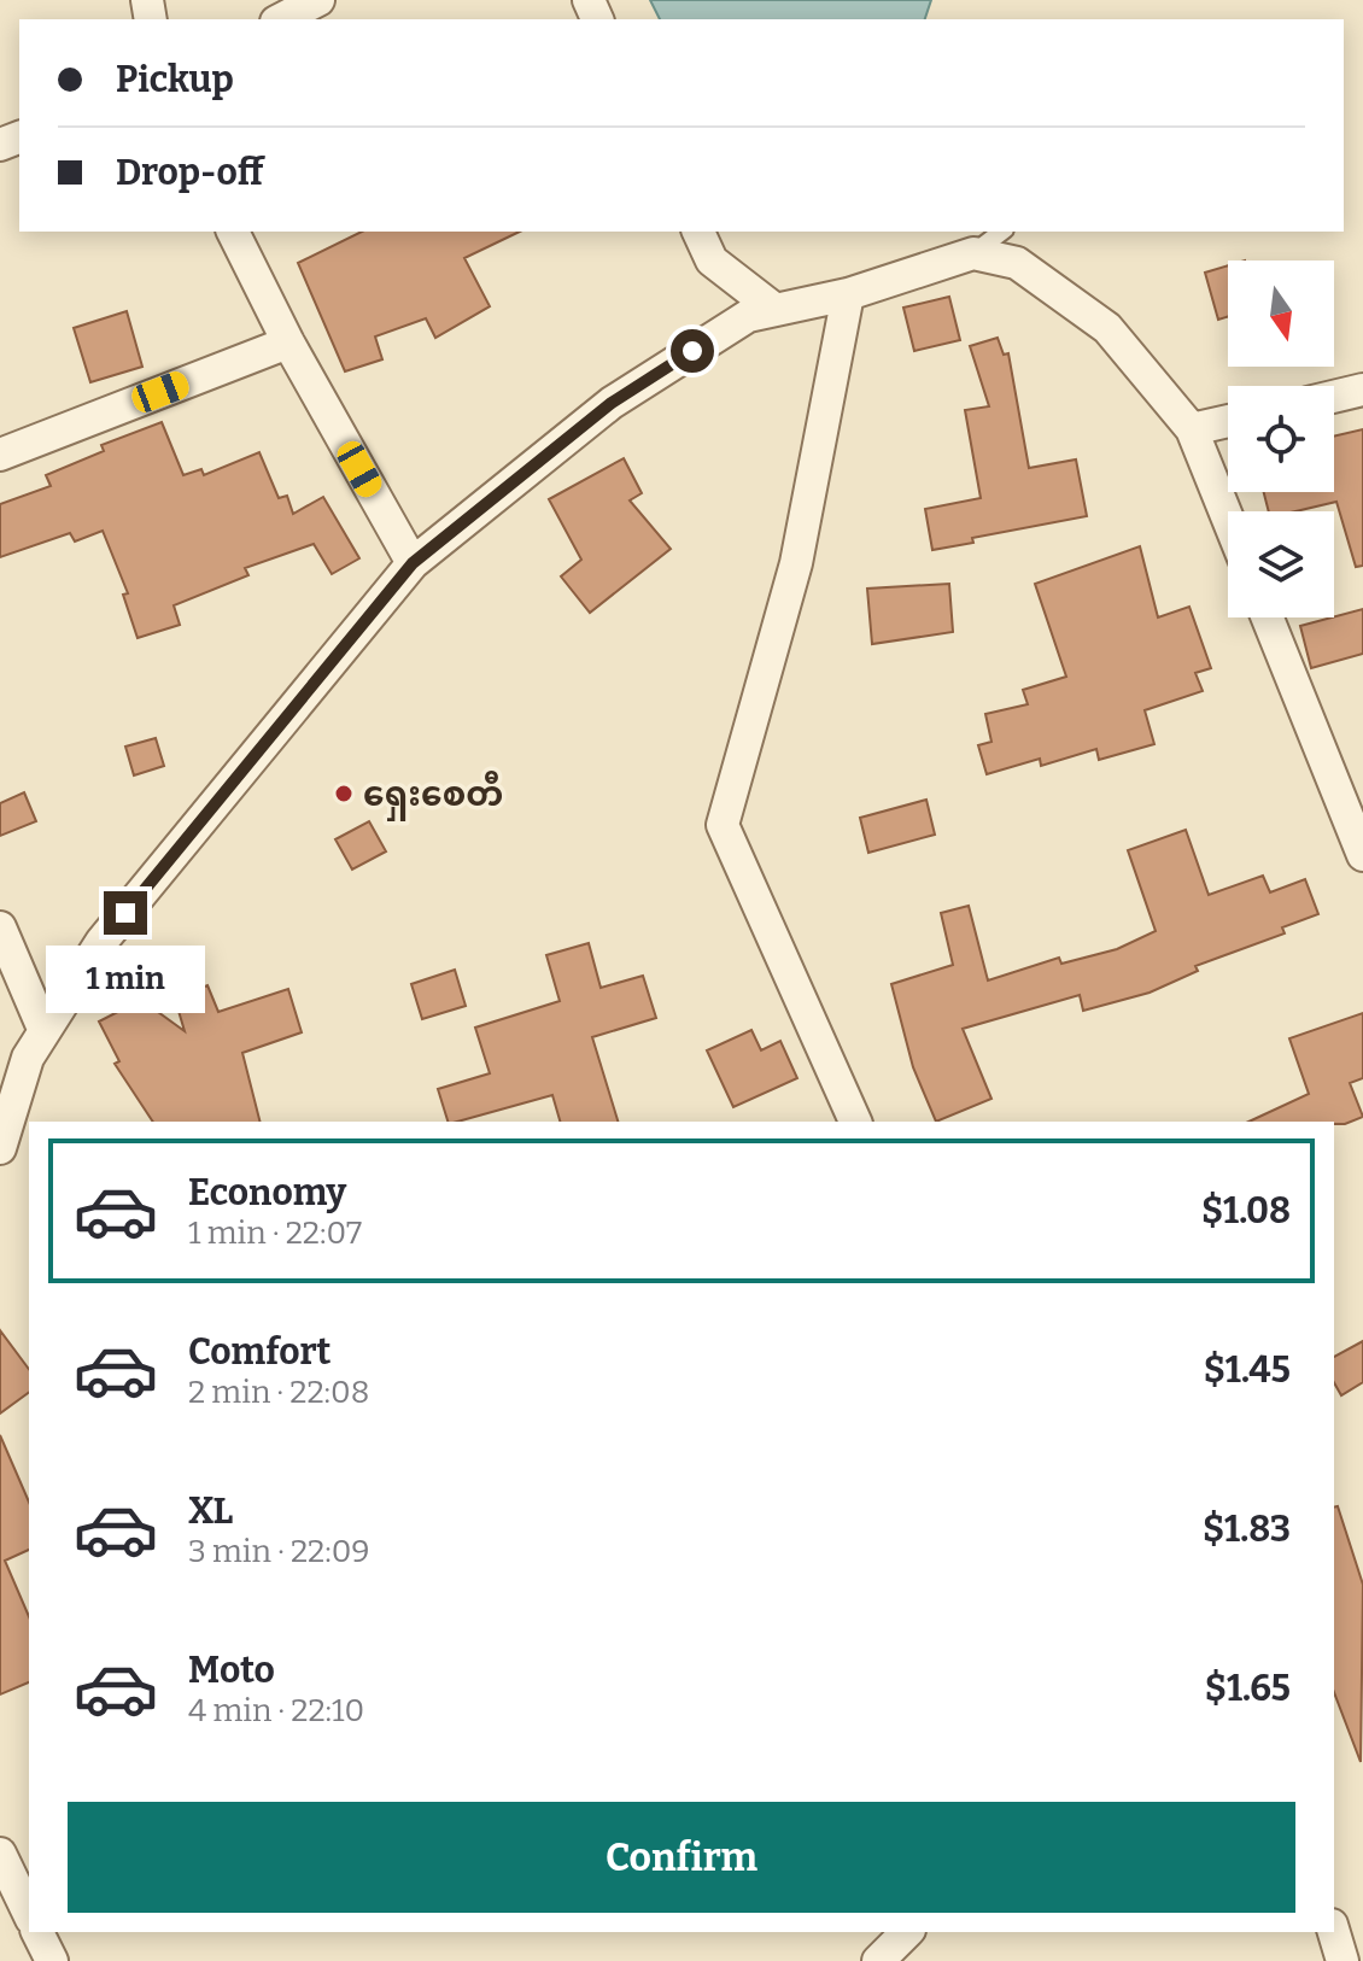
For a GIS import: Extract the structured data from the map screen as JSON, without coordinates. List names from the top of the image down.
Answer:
{
  "places": ["ရှေးစေတီ"],
  "north": "bottom",
  "page": {
    "banner": ["Pickup", "Drop-off"],
    "bubble": "1 min",
    "list": [
      {
        "name": "Economy",
        "note": "1 min · 22:07",
        "value": "$1.08"
      },
      {
        "name": "Comfort",
        "note": "2 min · 22:08",
        "value": "$1.45"
      },
      {
        "name": "XL",
        "note": "3 min · 22:09",
        "value": "$1.83"
      },
      {
        "name": "Moto",
        "note": "4 min · 22:10",
        "value": "$1.65"
      }
    ],
    "buttons": "Confirm"
  }
}
